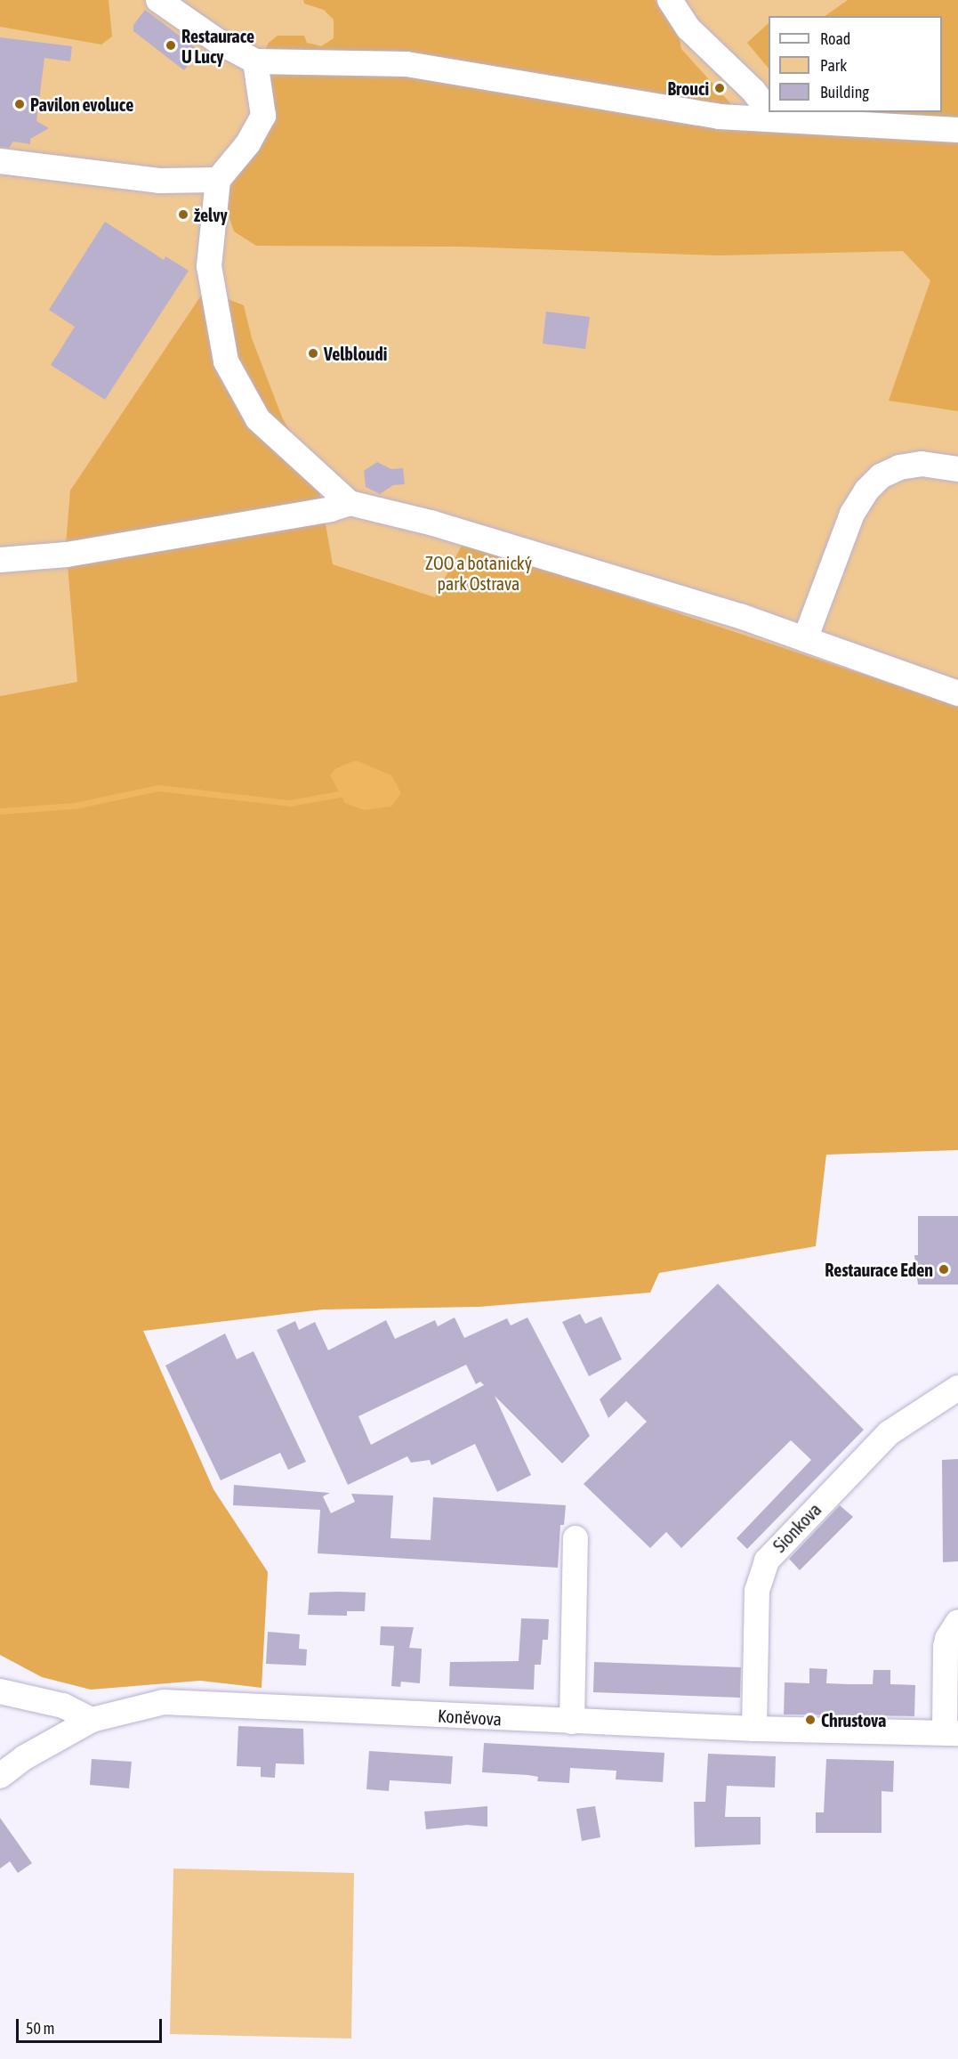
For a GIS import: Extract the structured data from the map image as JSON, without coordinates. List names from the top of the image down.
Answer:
{
  "streets": {
    "street": ["Sionkova", "Koněvova"]
  },
  "crossings": [
    ["Sionkova", "Koněvova"]
  ],
  "parks": ["ZOO a botanický park Ostrava"],
  "places": [
    "Restaurace U Lucy",
    "Brouci",
    "Pavilon evoluce",
    "želvy",
    "Velbloudi",
    "Restaurace Eden",
    "Chrustova"
  ],
  "legend": ["Road", "Park", "Building"],
  "scale_bar": "50 m"
}
